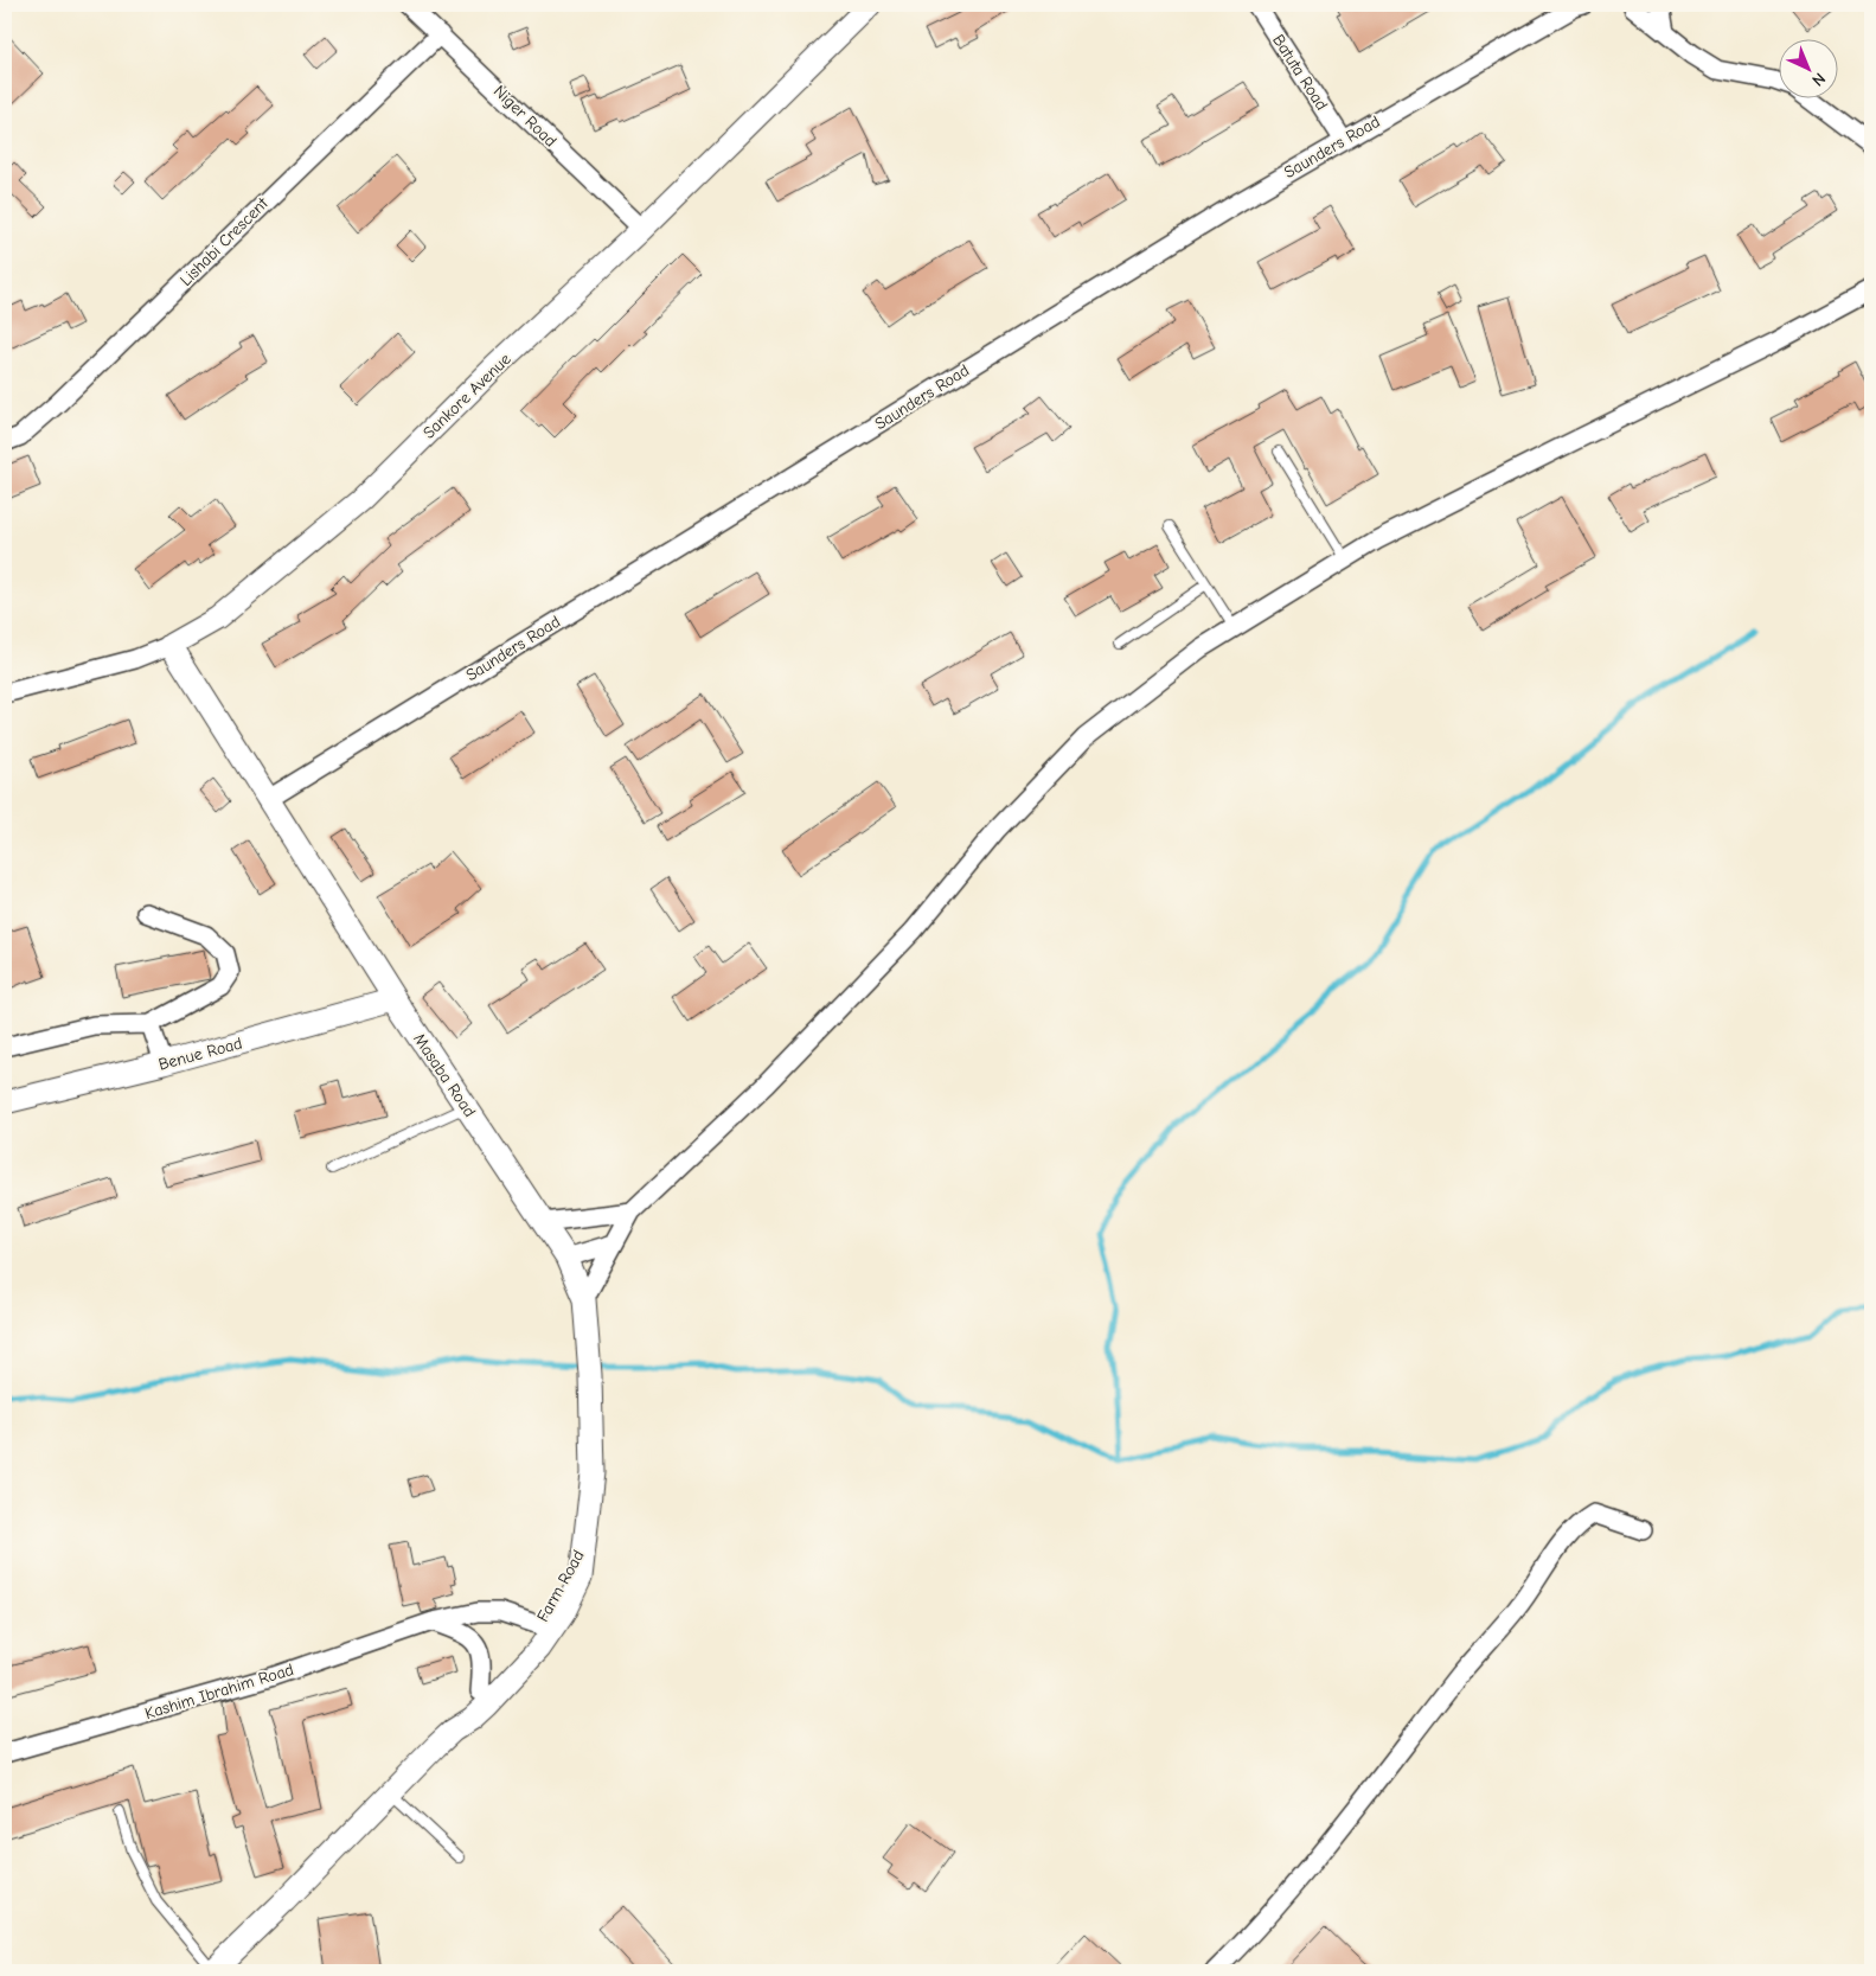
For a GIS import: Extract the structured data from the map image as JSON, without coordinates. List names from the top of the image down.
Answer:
{
  "streets": {
    "street": [
      "Batuta Road",
      "Niger Road",
      "Saunders Road",
      "Lishabi Crescent",
      "Sankore Avenue",
      "Benue Road",
      "Masaba Road",
      "Farm Road",
      "Kashim Ibrahim Road"
    ]
  },
  "crossings": [
    ["Batuta Road", "Saunders Road"],
    ["Niger Road", "Lishabi Crescent"],
    ["Niger Road", "Sankore Avenue"],
    ["Saunders Road", "Masaba Road"],
    ["Sankore Avenue", "Masaba Road"],
    ["Benue Road", "Masaba Road"],
    ["Masaba Road", "Farm Road"],
    ["Farm Road", "Kashim Ibrahim Road"]
  ],
  "north": "bottom right"
}
